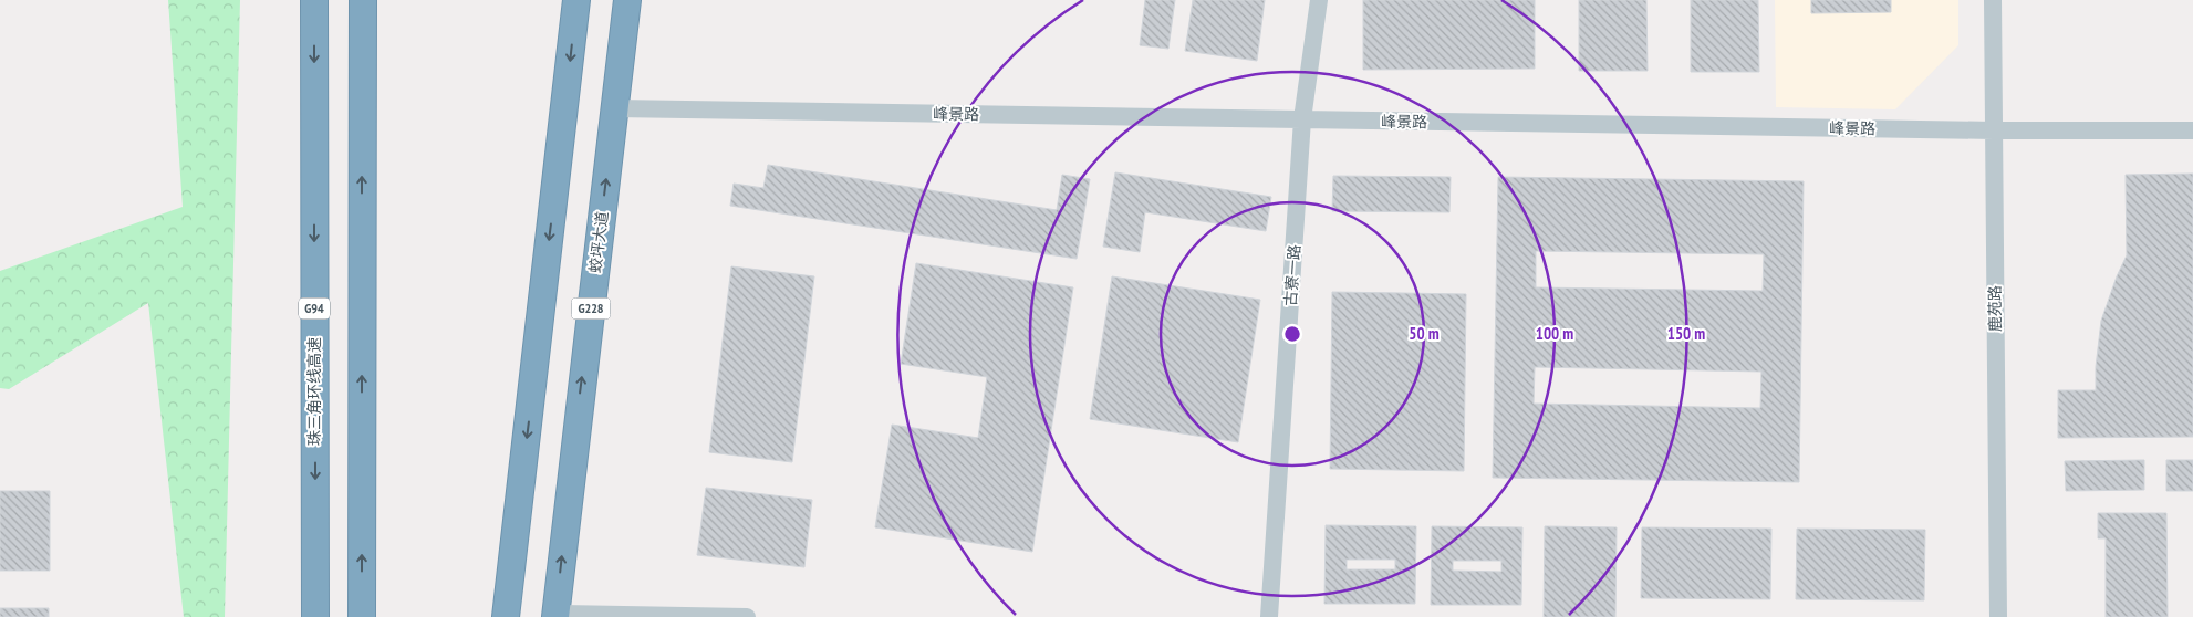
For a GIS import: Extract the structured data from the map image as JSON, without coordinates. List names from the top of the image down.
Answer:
{
  "streets": {
    "highway": [
      "蛟坪大道",
      "G94",
      "G228",
      "珠三角环线高速"
    ],
    "street": ["峰景路", "古寮一路", "鹿苑路"]
  },
  "crossings": [
    ["峰景路", "蛟坪大道"],
    ["峰景路", "古寮一路"],
    ["峰景路", "鹿苑路"]
  ],
  "rings": ["50 m", "100 m", "150 m"]
}
